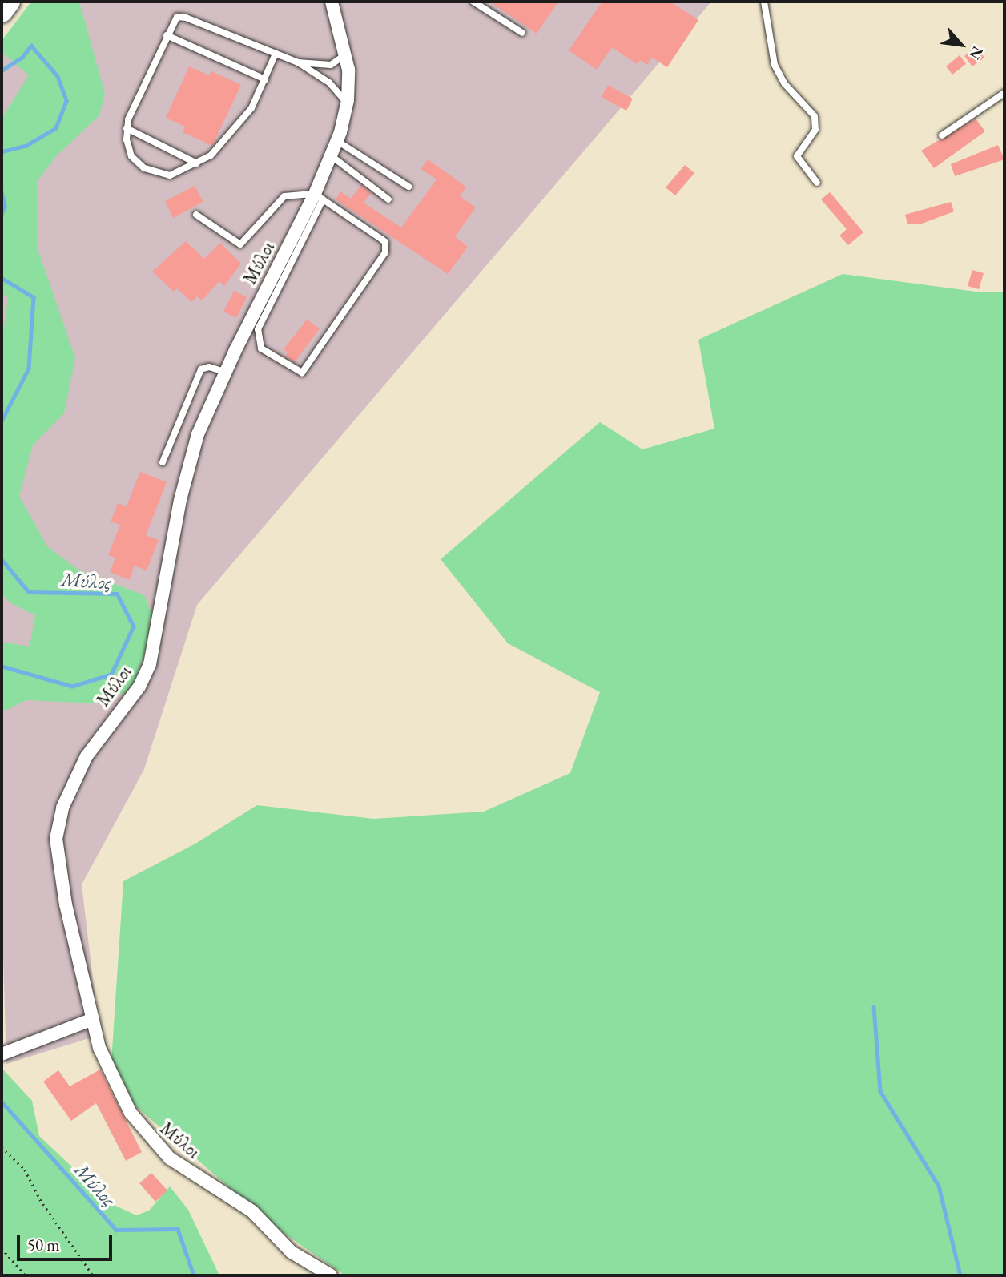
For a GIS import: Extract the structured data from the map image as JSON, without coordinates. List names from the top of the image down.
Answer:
{
  "streets": {
    "street": ["Μύλοι"]
  },
  "water": ["Μύλος"],
  "scale_bar": "50 m",
  "north": "bottom right"
}
